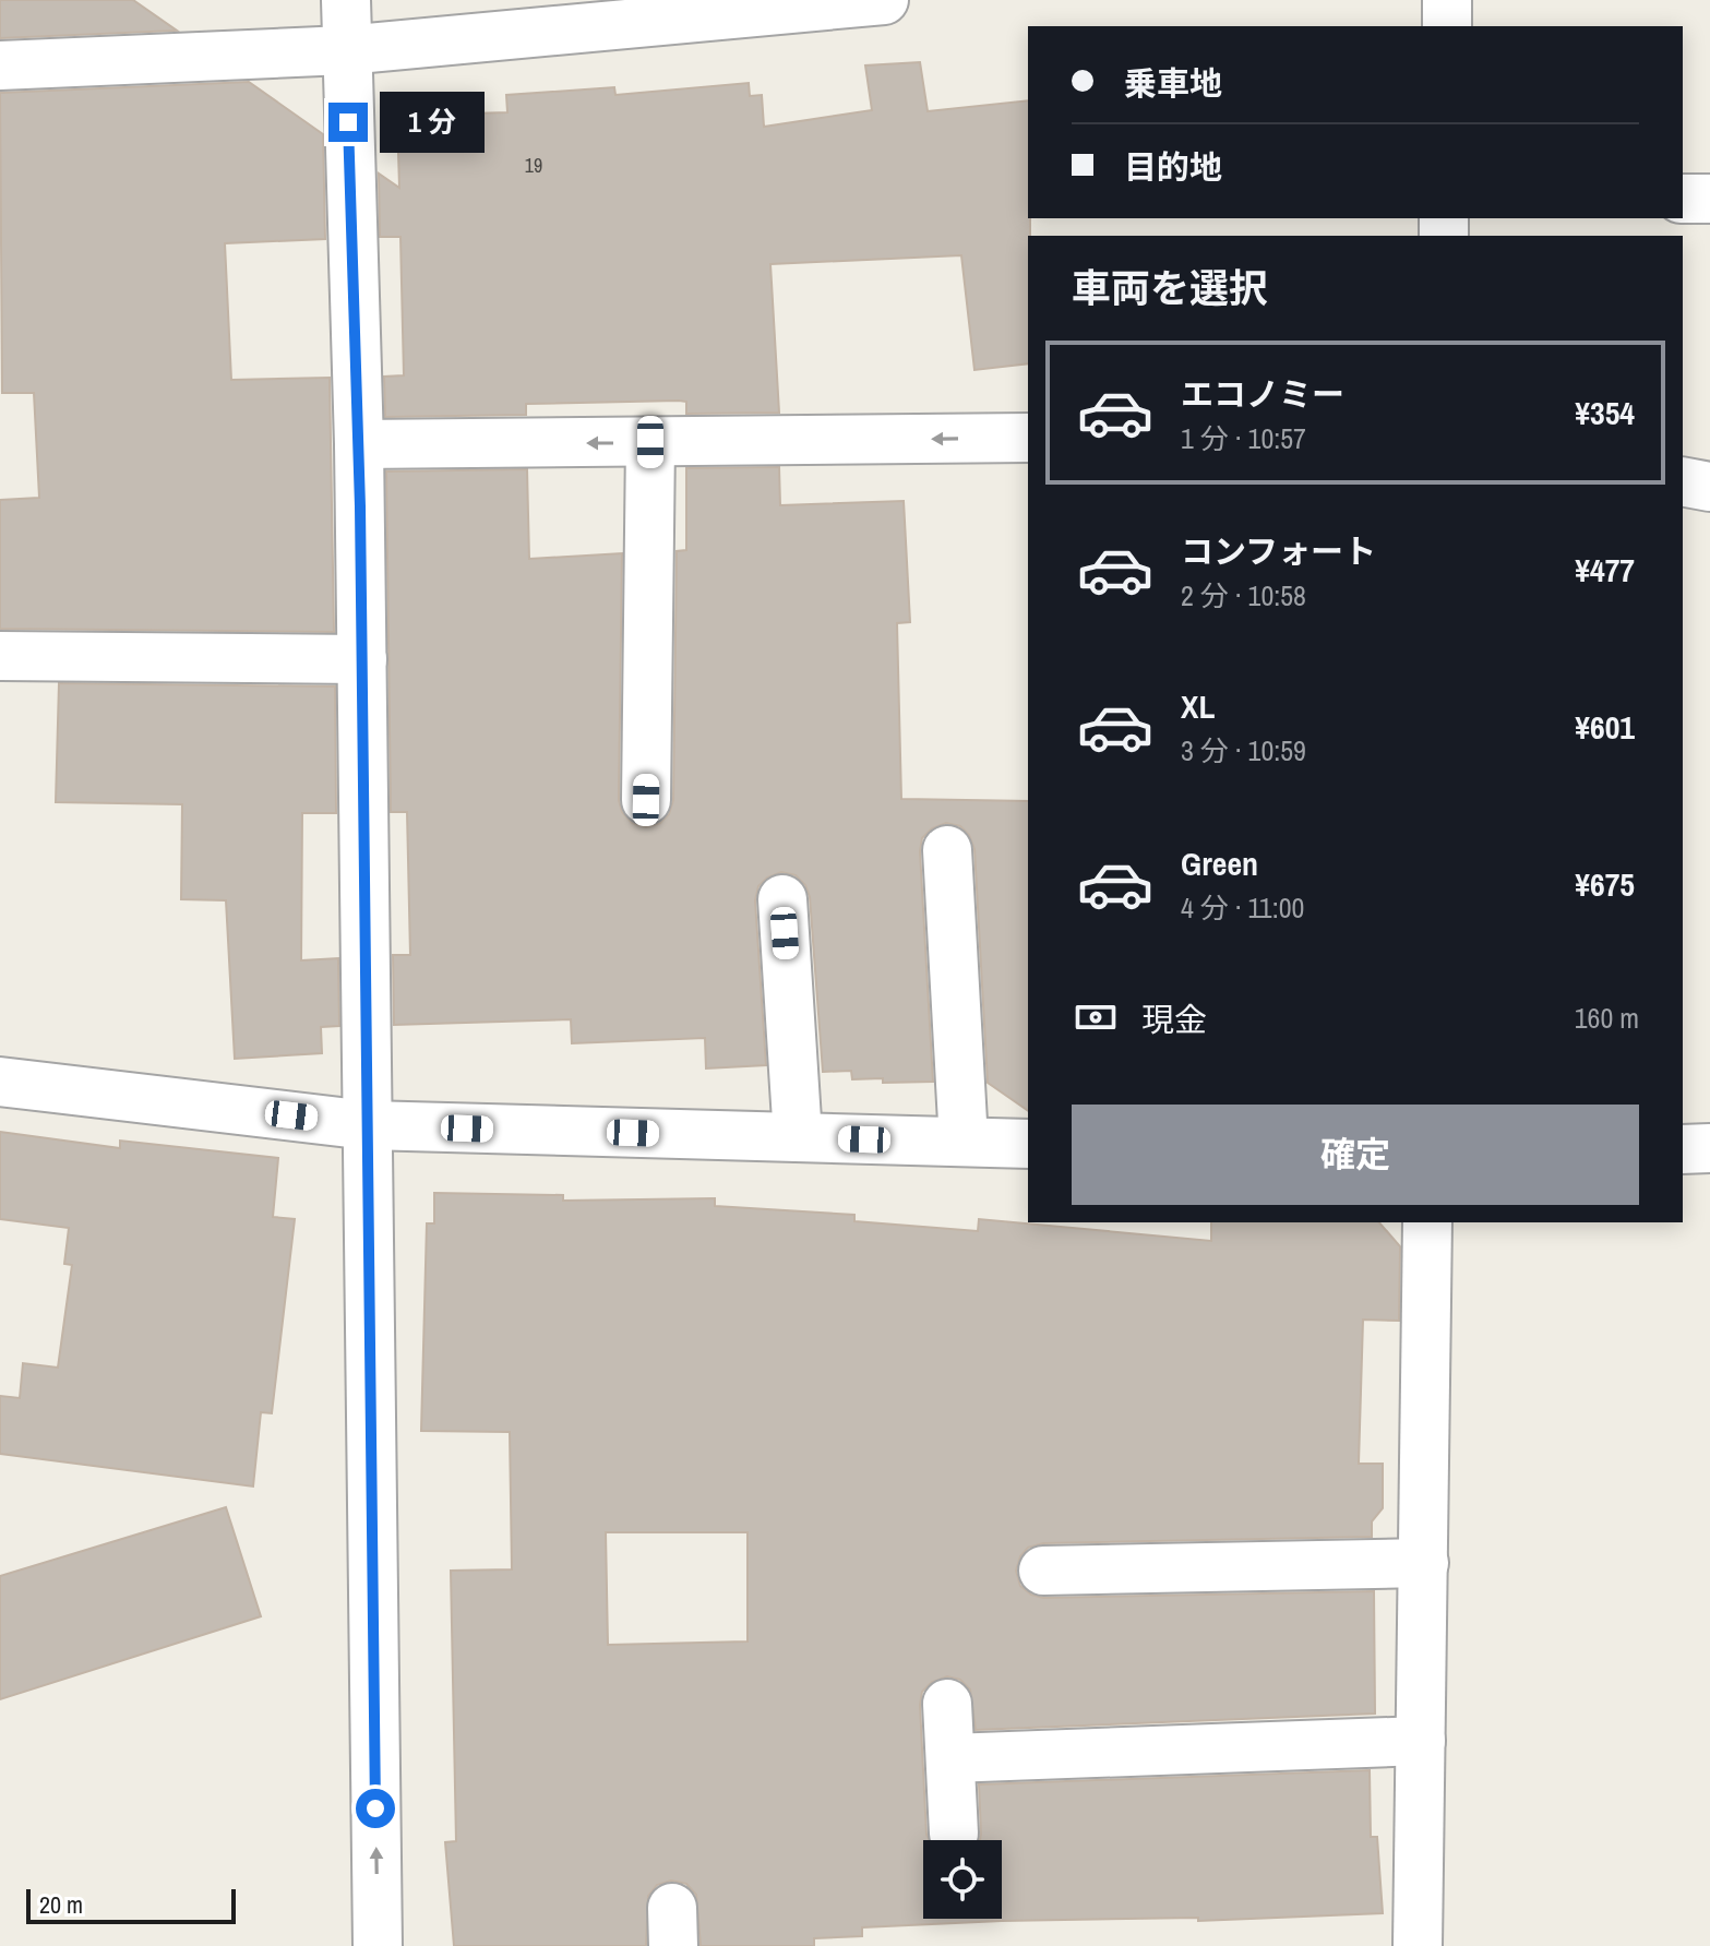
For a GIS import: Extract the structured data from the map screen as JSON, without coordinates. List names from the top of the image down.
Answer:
{
  "house_numbers": ["19"],
  "scale_bar": "20 m",
  "page": {
    "banner": ["乗車地", "目的地"],
    "bubble": "1 分",
    "heading": "車両を選択",
    "list": [
      {
        "name": "エコノミー",
        "note": "1 分 · 10:57",
        "value": "¥354"
      },
      {
        "name": "コンフォート",
        "note": "2 分 · 10:58",
        "value": "¥477"
      },
      {
        "name": "XL",
        "note": "3 分 · 10:59",
        "value": "¥601"
      },
      {
        "name": "Green",
        "note": "4 分 · 11:00",
        "value": "¥675"
      }
    ],
    "pay": ["現金", "160 m"],
    "buttons": "確定",
    "scale": "20 m"
  }
}
